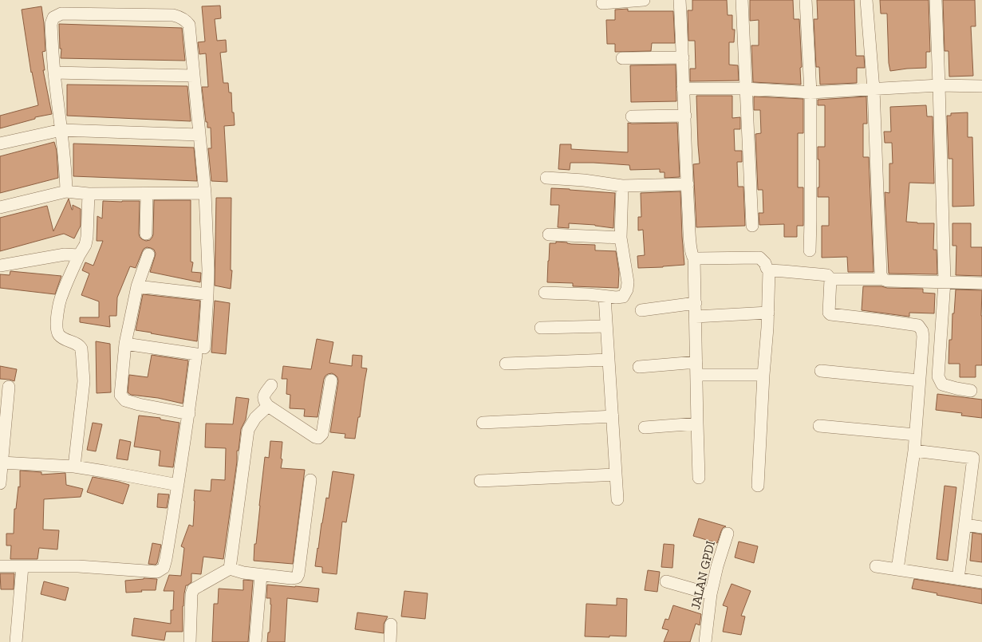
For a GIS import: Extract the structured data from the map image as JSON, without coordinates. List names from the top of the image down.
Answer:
{
  "streets": {
    "street": ["JALAN GPDI"]
  }
}
